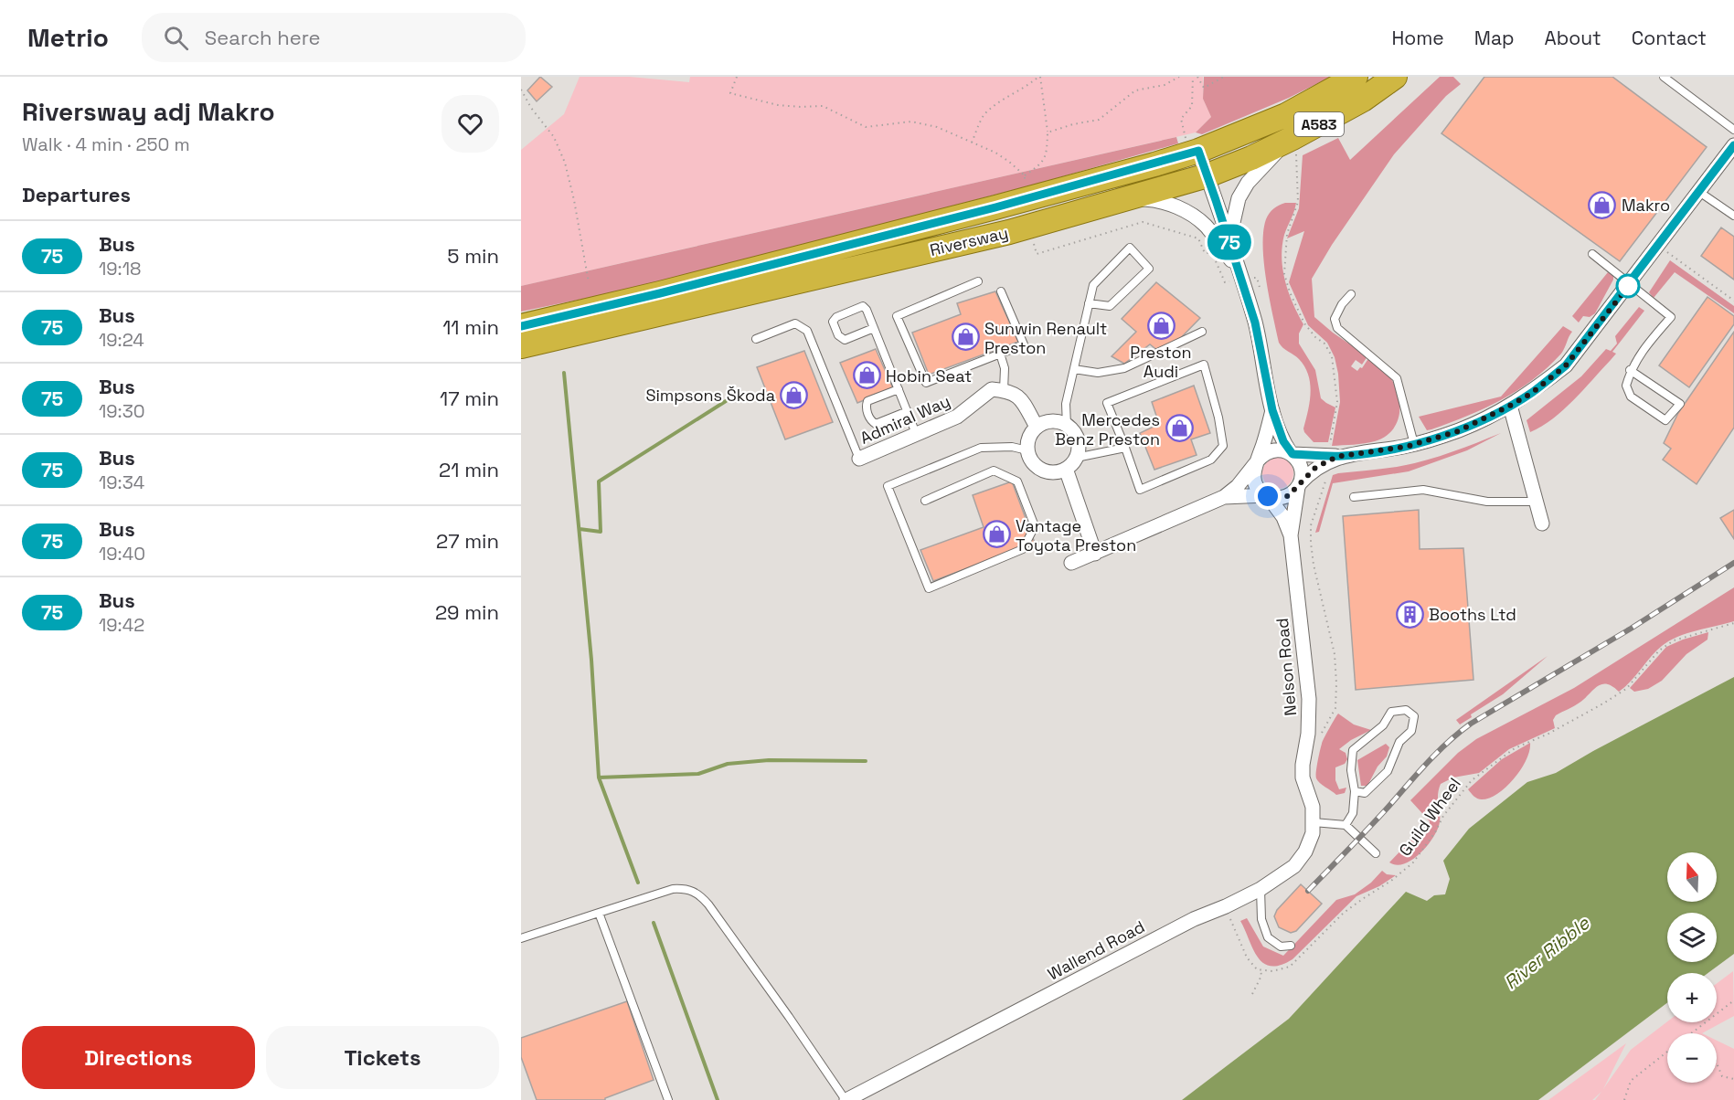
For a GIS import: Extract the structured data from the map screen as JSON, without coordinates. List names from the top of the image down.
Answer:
{
  "streets": {
    "highway": ["A583", "Riversway"],
    "street": ["Admiral Way", "Nelson Road", "Wallend Road"],
    "path": ["Guild Wheel"]
  },
  "crossings": [
    ["Nelson Road", "Wallend Road"]
  ],
  "water": ["River Ribble"],
  "places": {
    "shop": [
      "Makro",
      "Preston Audi",
      "Sunwin Renault Preston",
      "Hobin Seat",
      "Simpsons Škoda",
      "Mercedes Benz Preston",
      "Vantage Toyota Preston"
    ],
    "building": ["Booths Ltd"]
  },
  "lines": ["bus line 75"],
  "north": "top",
  "page": {
    "header": "Metrio",
    "search": "Search here",
    "nav": [
      "Home",
      "Map",
      "About",
      "Contact"
    ],
    "heading": [
      ["Riversway adj Makro", "Walk · 4 min · 250 m"],
      "Departures"
    ],
    "on_map": "75",
    "list": [
      {
        "mark": "75",
        "name": "Bus",
        "note": "19:18",
        "value": "5 min"
      },
      {
        "mark": "75",
        "name": "Bus",
        "note": "19:24",
        "value": "11 min"
      },
      {
        "mark": "75",
        "name": "Bus",
        "note": "19:30",
        "value": "17 min"
      },
      {
        "mark": "75",
        "name": "Bus",
        "note": "19:34",
        "value": "21 min"
      },
      {
        "mark": "75",
        "name": "Bus",
        "note": "19:40",
        "value": "27 min"
      },
      {
        "mark": "75",
        "name": "Bus",
        "note": "19:42",
        "value": "29 min"
      }
    ],
    "map_buttons": ["+", "−"],
    "buttons": ["Directions", "Tickets"]
  }
}
